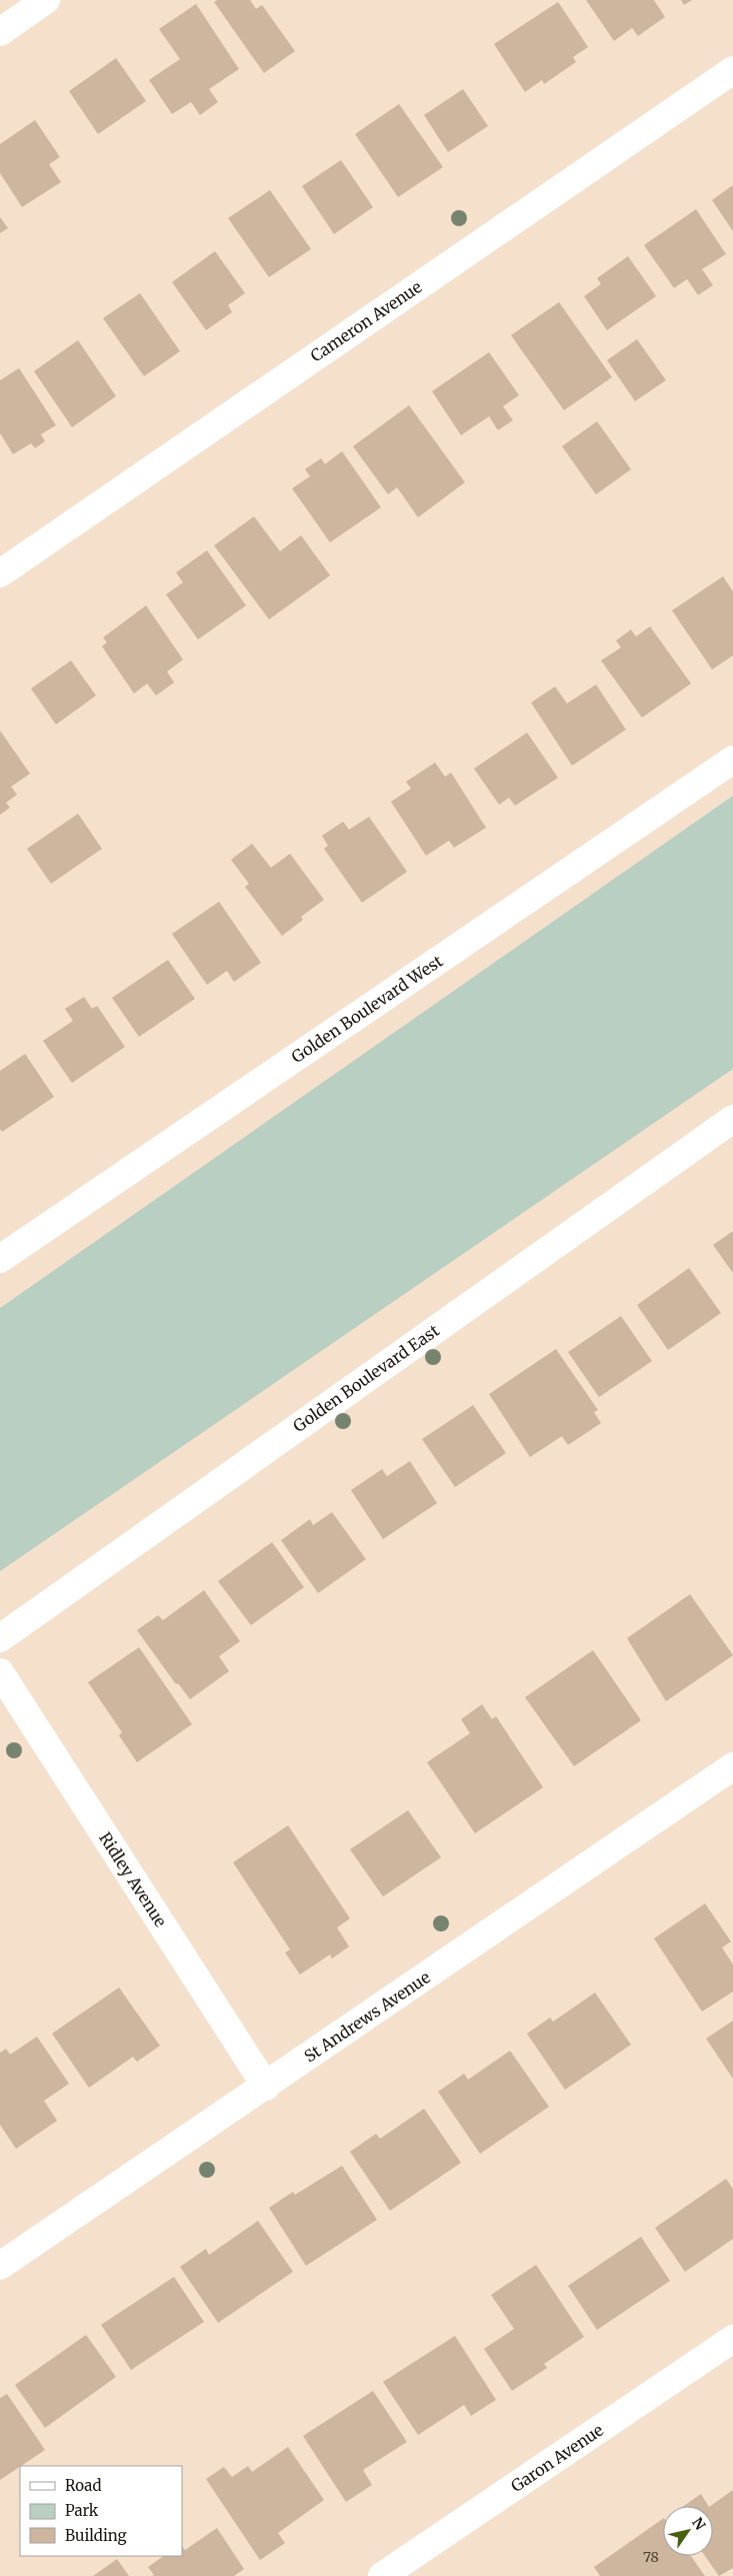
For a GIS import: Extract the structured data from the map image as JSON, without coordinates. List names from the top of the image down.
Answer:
{
  "streets": {
    "street": [
      "Cameron Avenue",
      "Golden Boulevard West",
      "Golden Boulevard East",
      "Ridley Avenue",
      "St Andrews Avenue",
      "Garon Avenue"
    ]
  },
  "crossings": [
    ["Ridley Avenue", "St Andrews Avenue"]
  ],
  "house_numbers": ["78"],
  "legend": ["Road", "Park", "Building"],
  "north": "top right"
}
